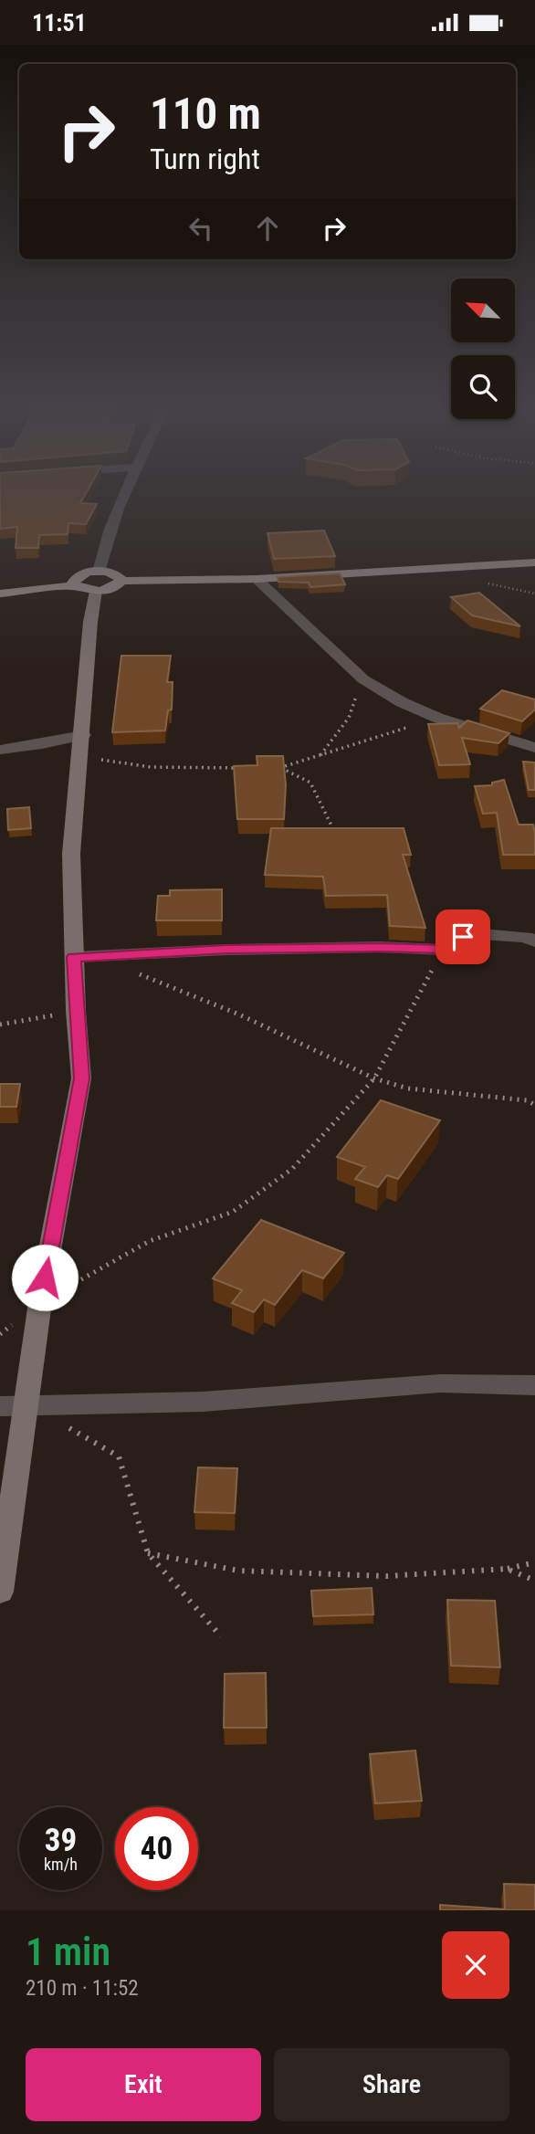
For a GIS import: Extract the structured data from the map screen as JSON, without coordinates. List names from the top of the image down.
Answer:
{
  "north": "top left",
  "page": {
    "status": "11:51",
    "turn": ["110 m", "Turn right"],
    "speed": "39 km/h",
    "limit": "40",
    "heading": ["1 min", "210 m · 11:52"],
    "buttons": ["Exit", "Share"]
  }
}
